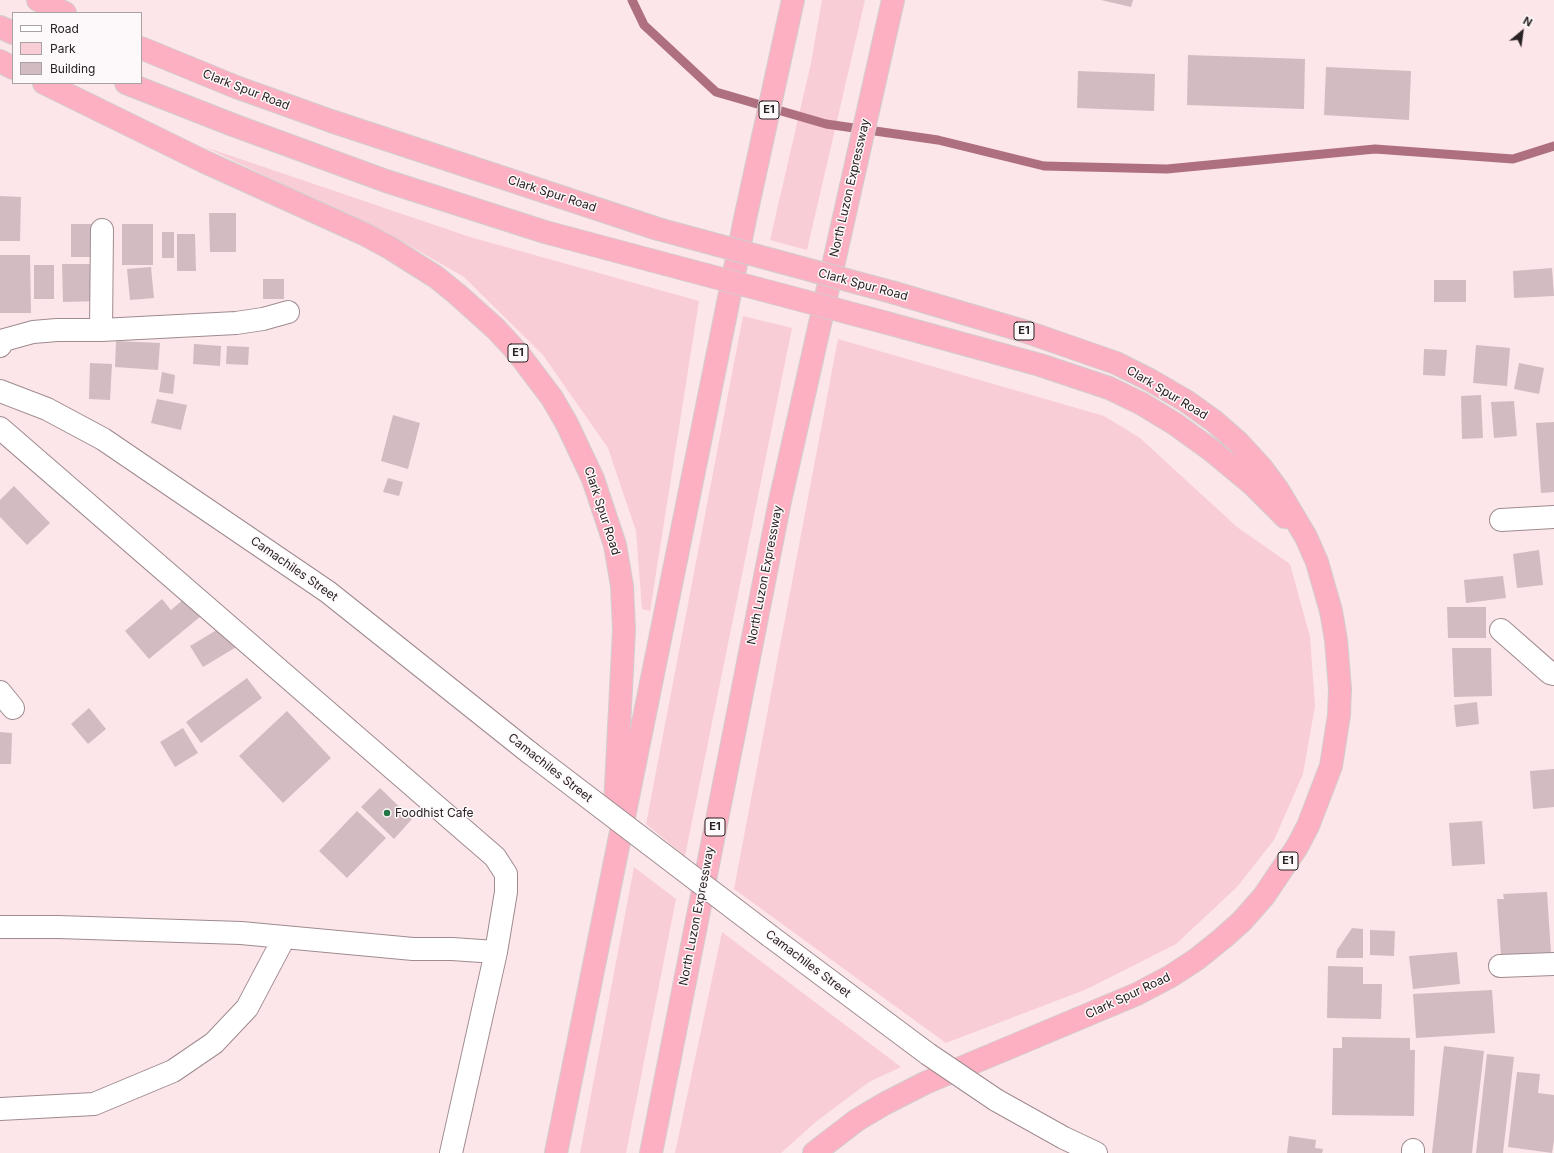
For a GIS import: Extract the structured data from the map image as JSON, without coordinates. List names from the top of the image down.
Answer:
{
  "streets": {
    "highway": ["Clark Spur Road", "E1", "North Luzon Expressway"],
    "street": ["Camachiles Street"]
  },
  "crossings": [
    ["Clark Spur Road", "E1"]
  ],
  "places": ["Foodhist Cafe"],
  "legend": ["Road", "Park", "Building"],
  "north": "top right"
}
